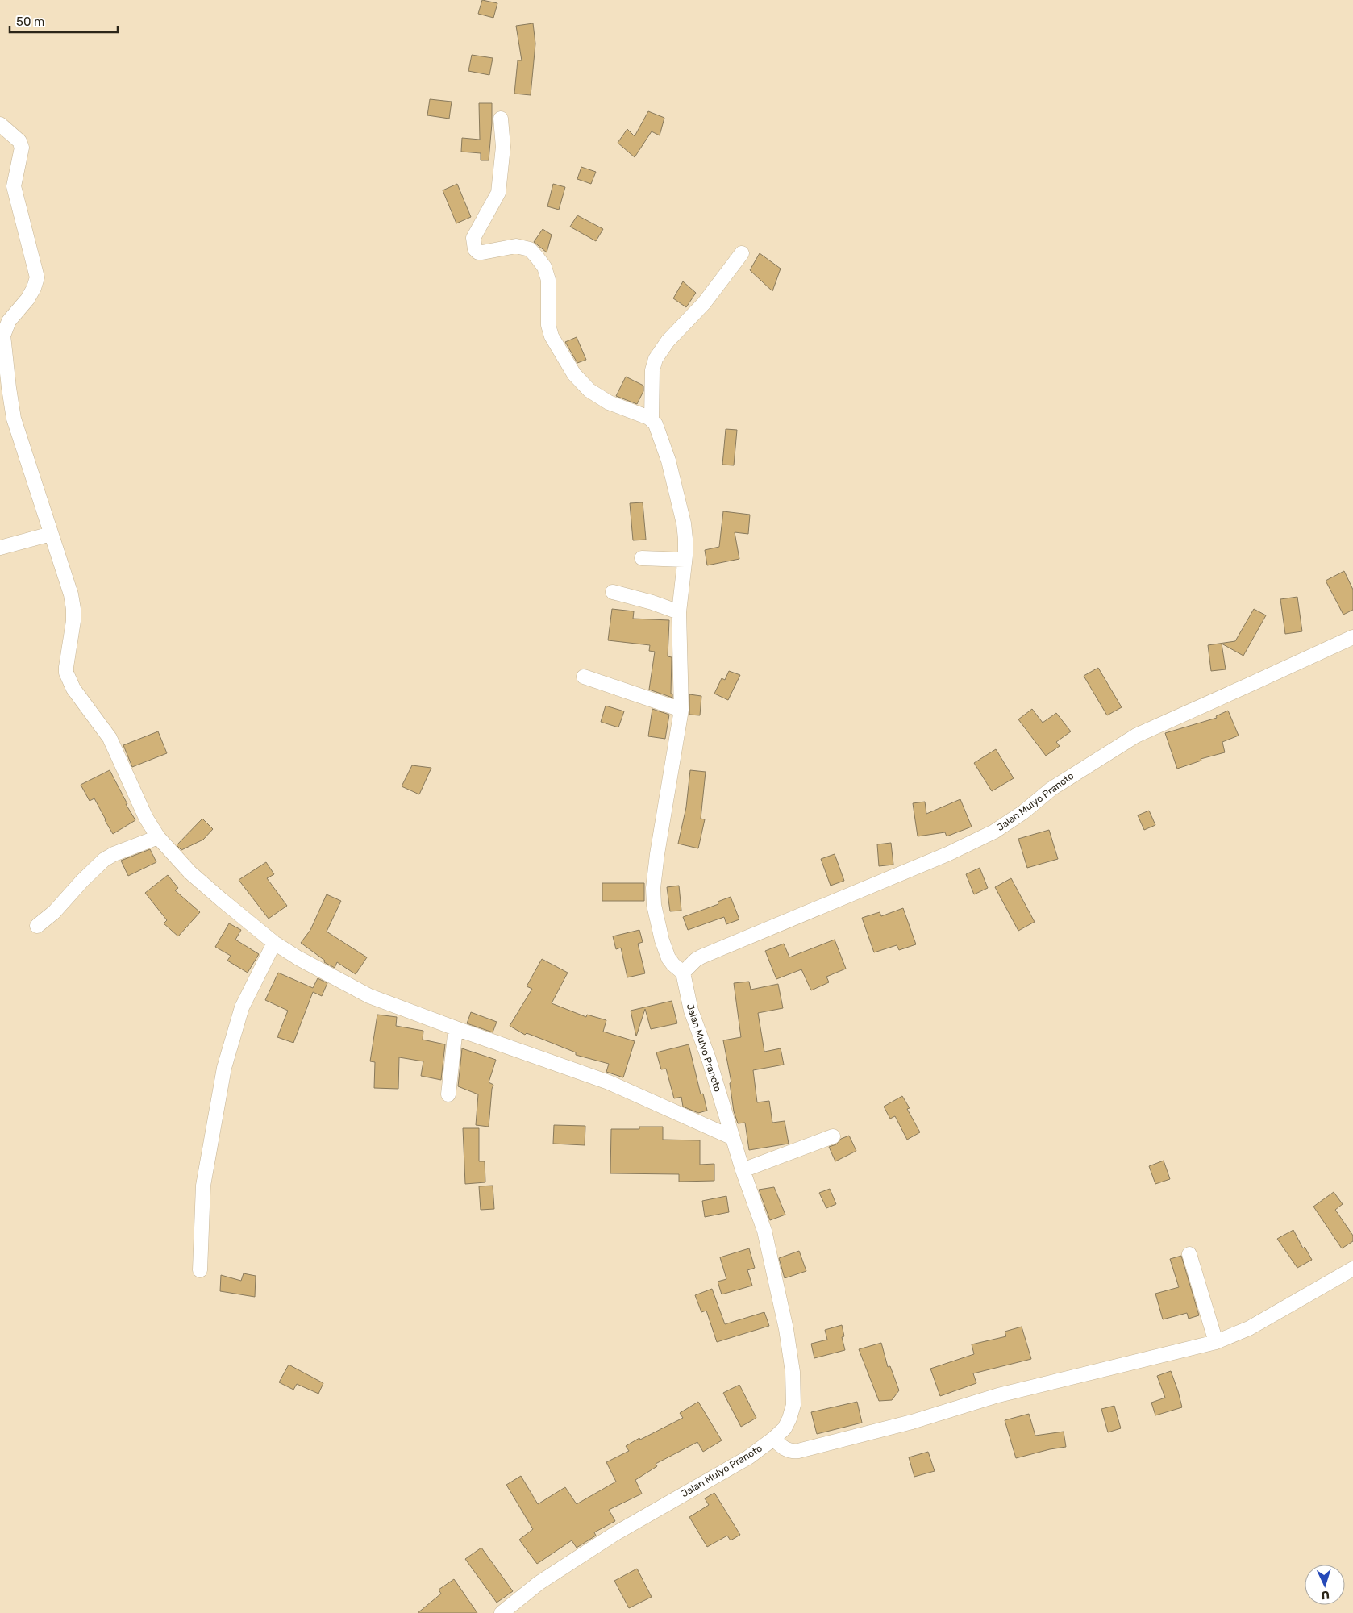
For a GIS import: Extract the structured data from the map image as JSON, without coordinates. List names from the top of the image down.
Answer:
{
  "streets": {
    "street": ["Jalan Mulyo Pranoto"]
  },
  "scale_bar": "50 m",
  "north": "bottom"
}
